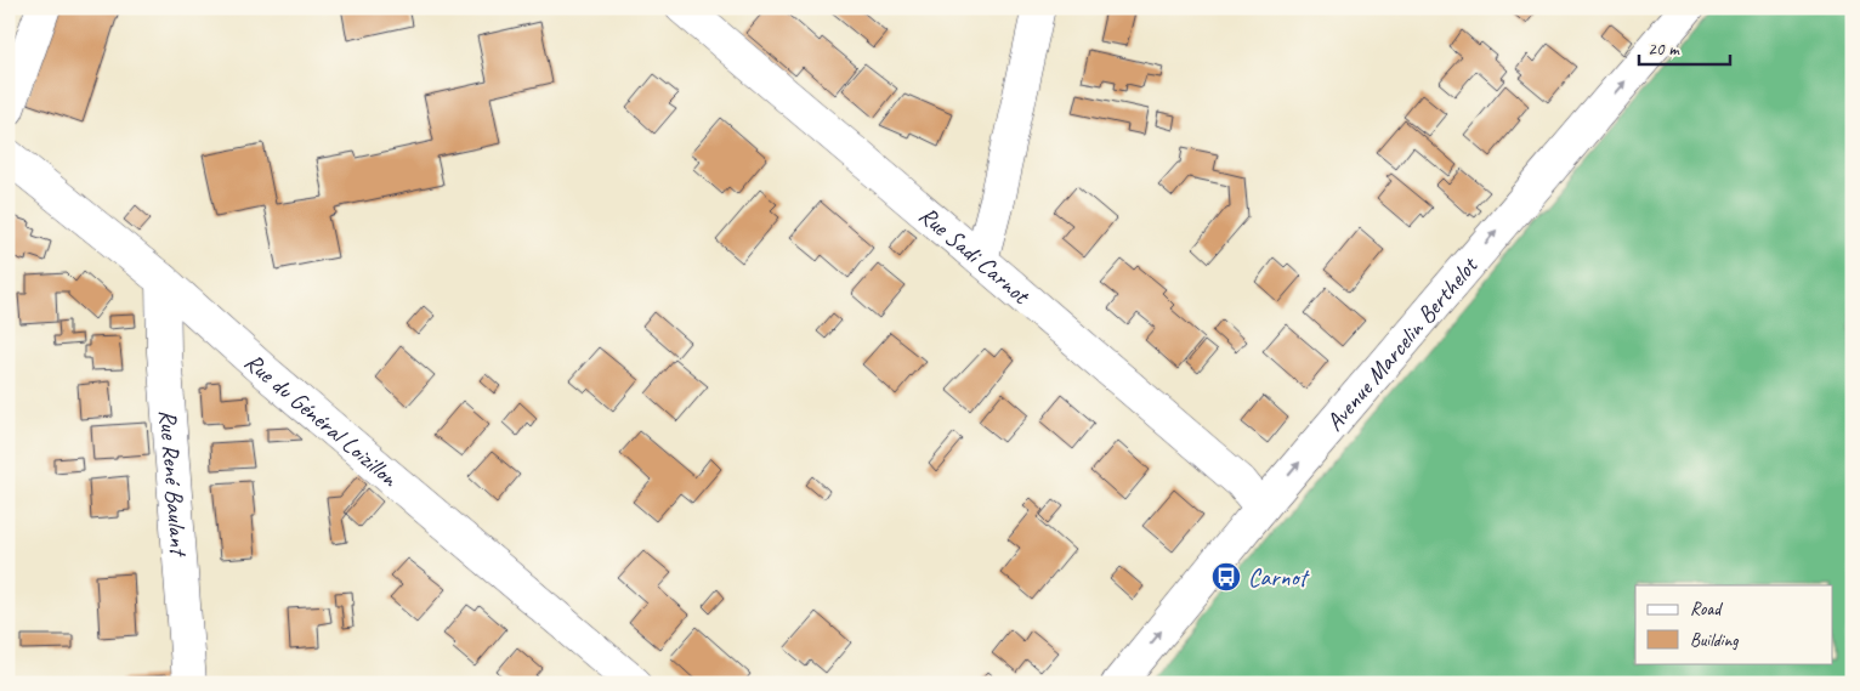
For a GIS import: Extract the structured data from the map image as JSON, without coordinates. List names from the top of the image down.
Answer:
{
  "streets": {
    "street": [
      "Rue Sadi Carnot",
      "Avenue Marcelin Berthelot",
      "Rue du Général Loizillon",
      "Rue René Baulant"
    ]
  },
  "crossings": [
    ["Rue Sadi Carnot", "Avenue Marcelin Berthelot"],
    ["Rue du Général Loizillon", "Rue René Baulant"]
  ],
  "one_way": ["Avenue Marcelin Berthelot"],
  "places": {
    "bus stop": ["Carnot"]
  },
  "legend": ["Road", "Building"],
  "scale_bar": "20 m"
}
